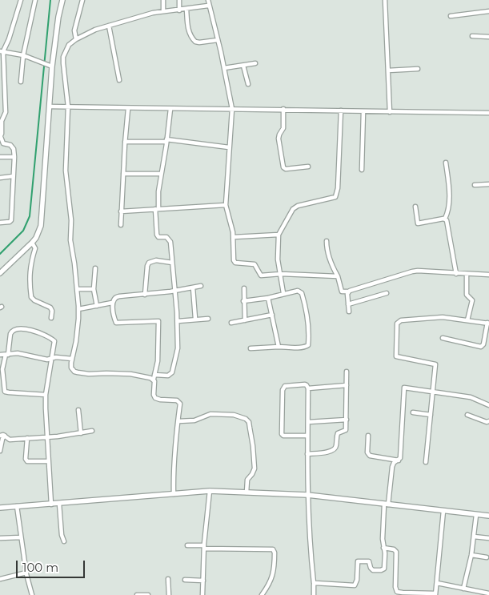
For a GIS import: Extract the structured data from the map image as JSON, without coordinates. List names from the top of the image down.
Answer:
{
  "scale_bar": "100 m"
}
